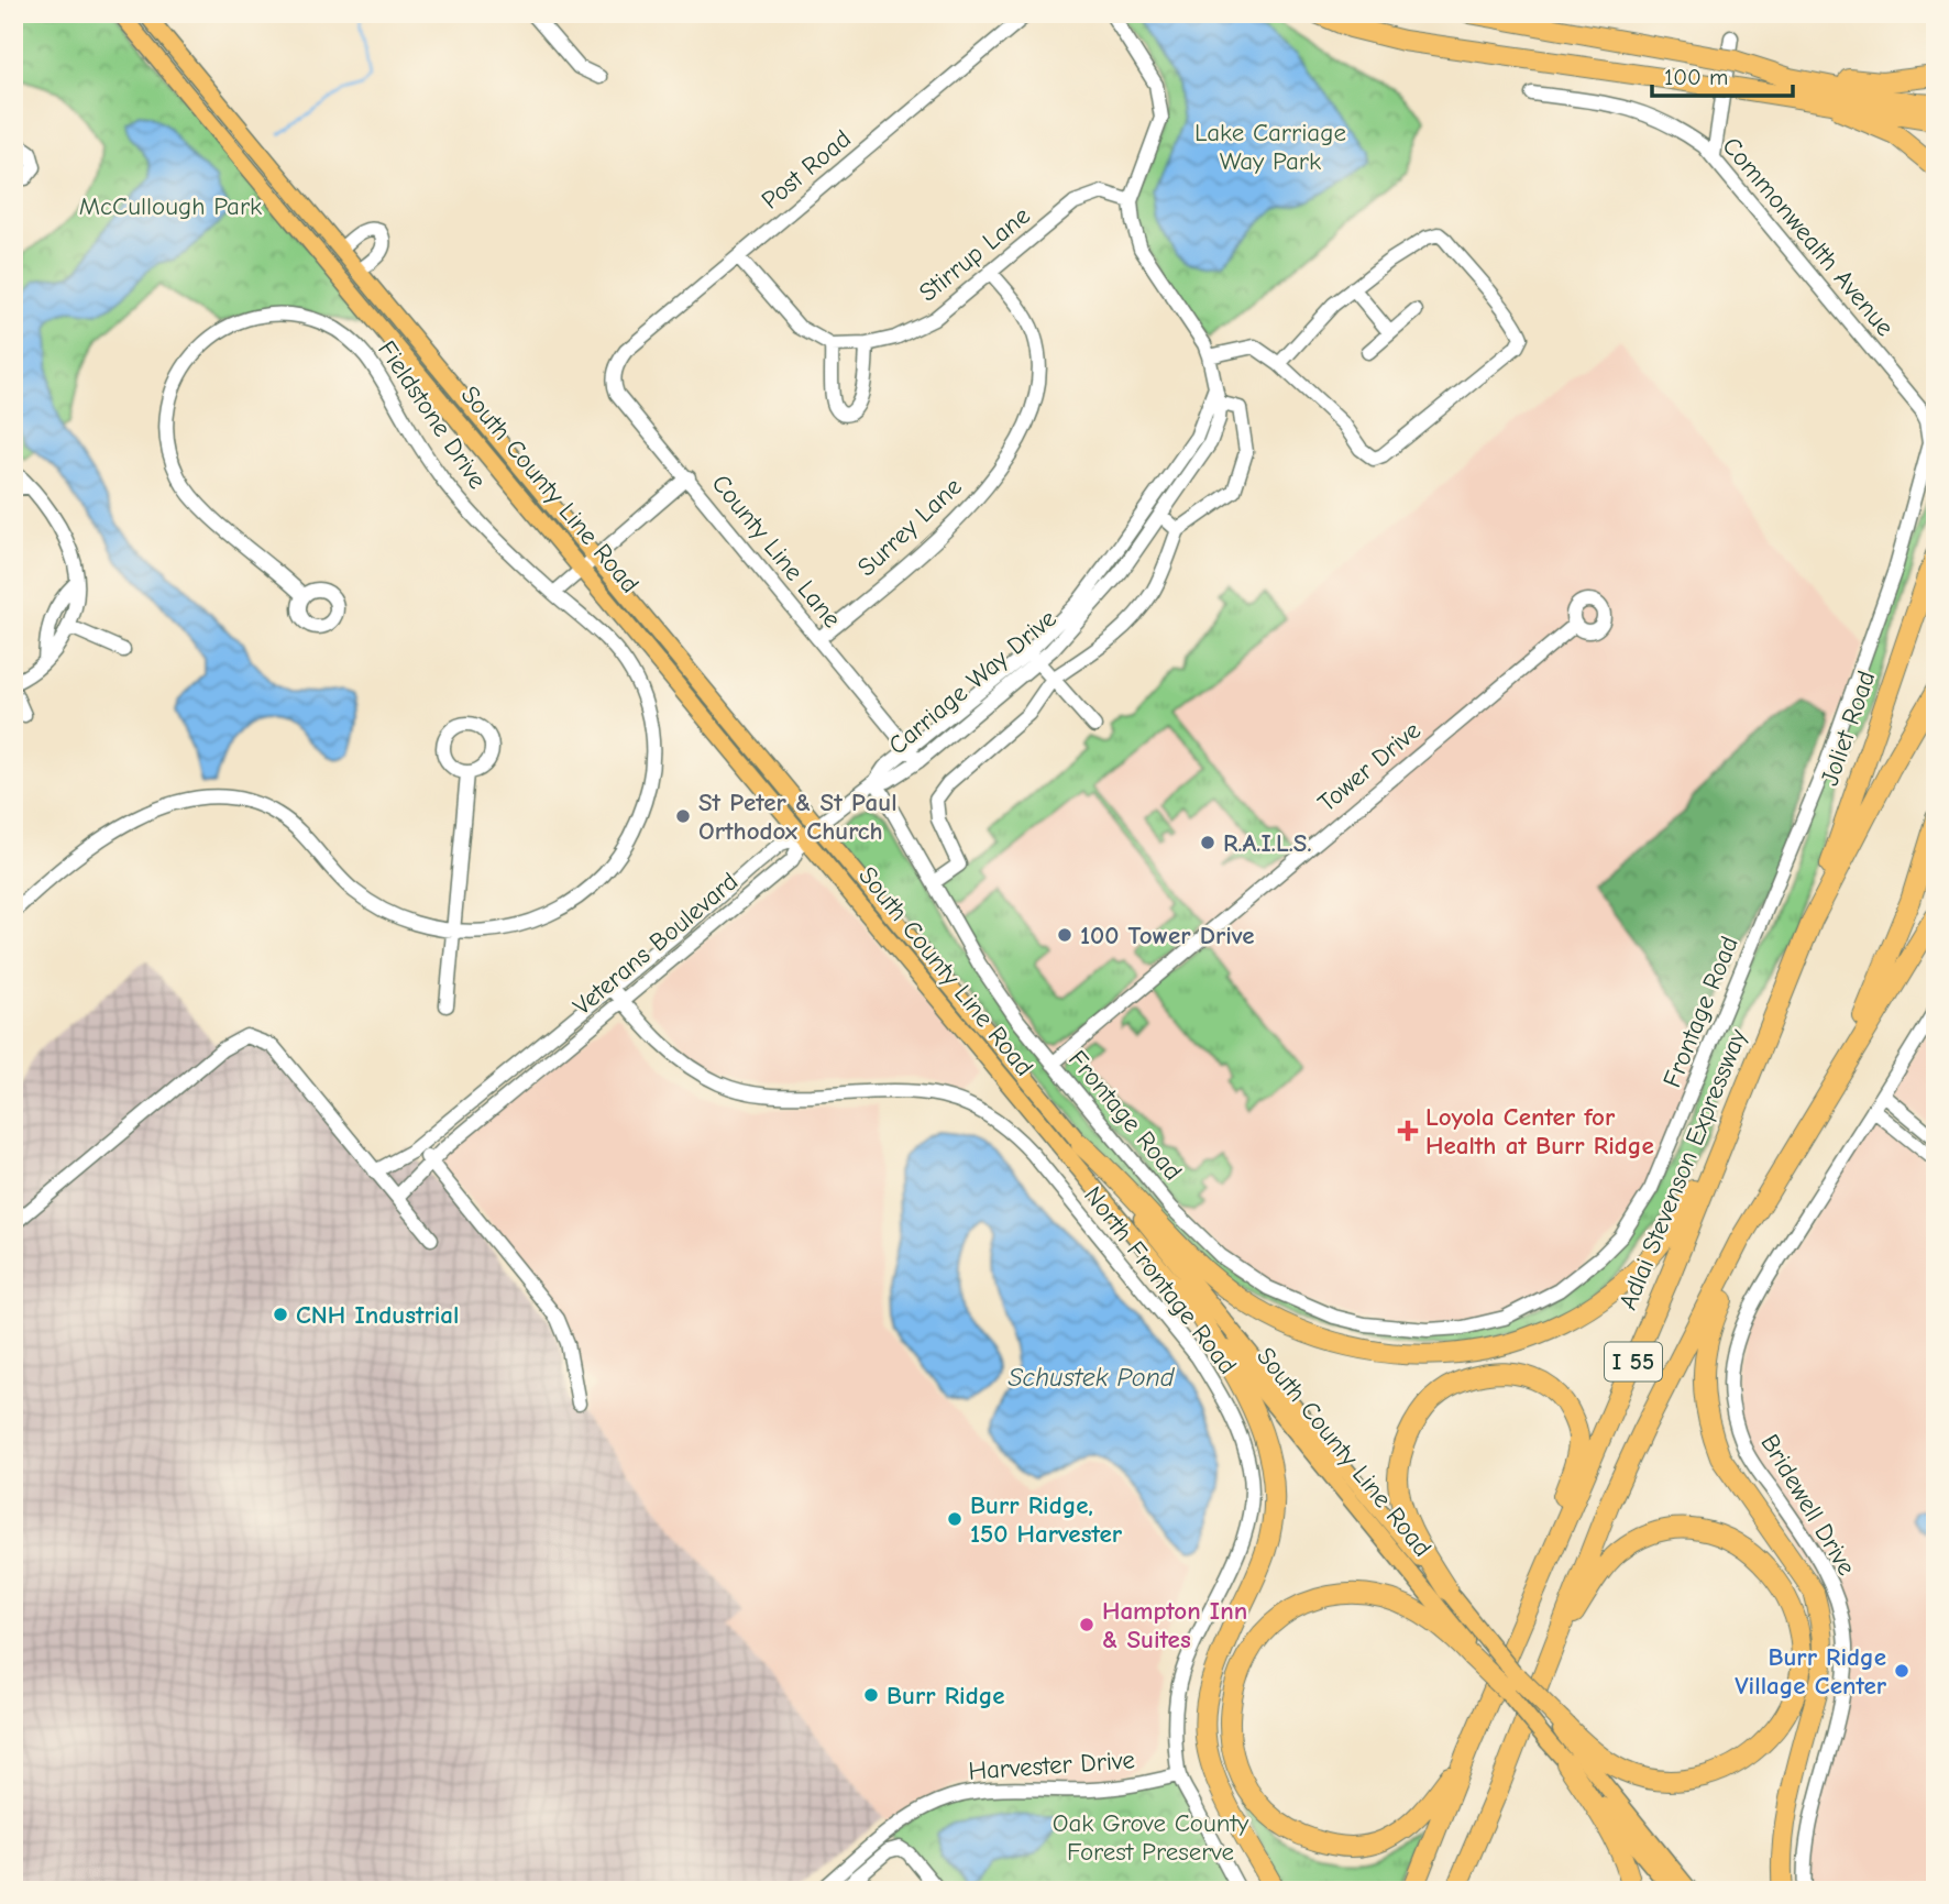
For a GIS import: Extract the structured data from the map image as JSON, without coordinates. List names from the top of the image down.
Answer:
{
  "streets": {
    "highway": ["Joliet Road", "Adlai Stevenson Expressway", "I 55"],
    "main road": ["South County Line Road"],
    "street": [
      "Post Road",
      "Commonwealth Avenue",
      "Stirrup Lane",
      "Fieldstone Drive",
      "Surrey Lane",
      "County Line Lane",
      "Carriage Way Drive",
      "Tower Drive",
      "Veterans Boulevard",
      "Frontage Road",
      "North Frontage Road",
      "Bridewell Drive",
      "Harvester Drive"
    ]
  },
  "crossings": [
    ["Post Road", "County Line Lane"],
    ["Commonwealth Avenue", "Frontage Road"],
    ["Stirrup Lane", "Surrey Lane"],
    ["Stirrup Lane", "Carriage Way Drive"],
    ["South County Line Road", "Veterans Boulevard"],
    ["Surrey Lane", "County Line Lane"],
    ["County Line Lane", "Carriage Way Drive"],
    ["Carriage Way Drive", "Frontage Road"],
    ["Joliet Road", "Adlai Stevenson Expressway"],
    ["Tower Drive", "Frontage Road"],
    ["Veterans Boulevard", "North Frontage Road"],
    ["North Frontage Road", "Harvester Drive"]
  ],
  "water": ["Schustek Pond"],
  "parks": ["Lake Carriage Way Park", "McCullough Park", "Oak Grove County Forest Preserve"],
  "places": {
    "other": [
      "St Peter & St Paul Orthodox Church",
      "R.A.I.L.S.",
      "100 Tower Drive",
      "CNH Industrial",
      "Burr Ridge, 150 Harvester",
      "Hampton Inn & Suites",
      "Burr Ridge Village Center",
      "Burr Ridge"
    ],
    "health": ["Loyola Center for Health at Burr Ridge"]
  },
  "scale_bar": "100 m"
}
